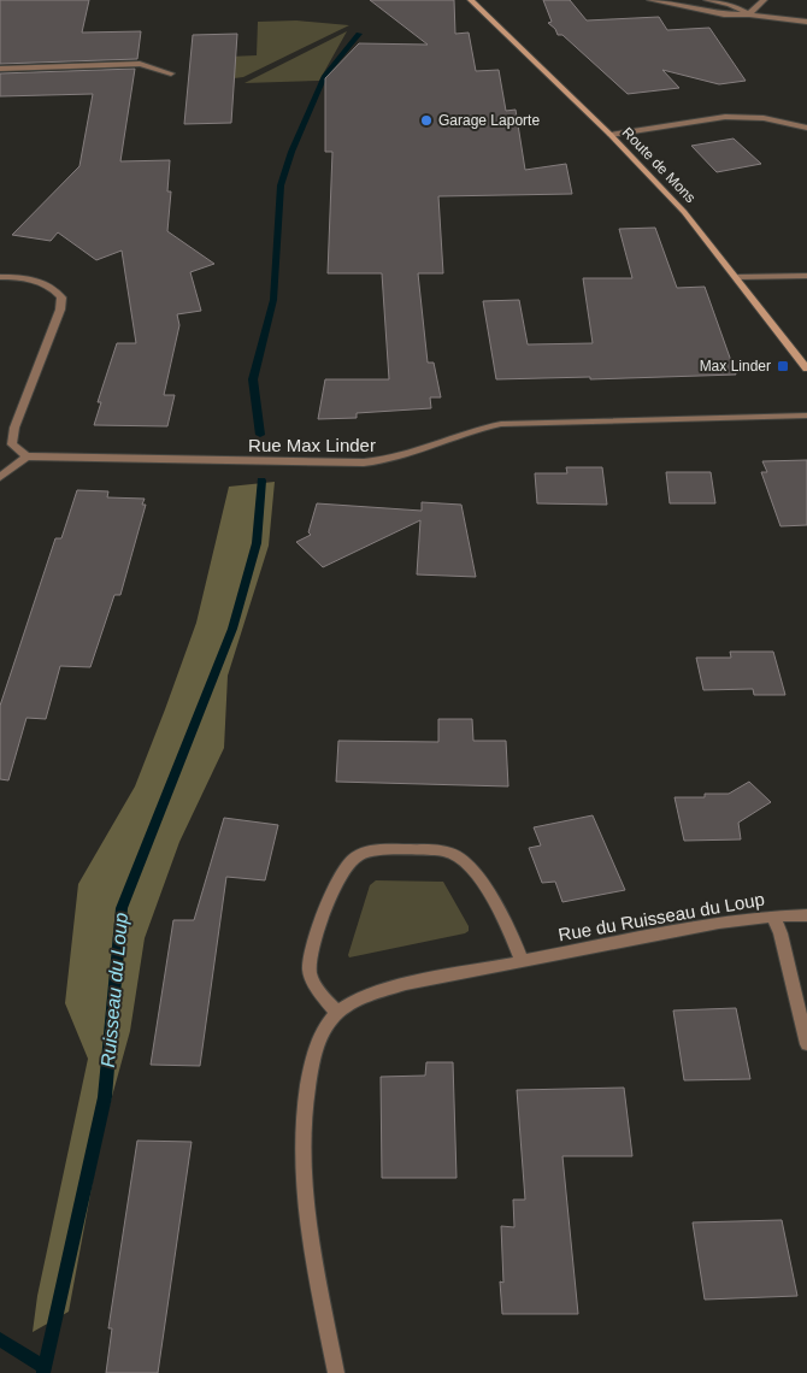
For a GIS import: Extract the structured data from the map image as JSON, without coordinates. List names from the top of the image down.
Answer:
{
  "streets": {
    "main road": ["Route de Mons"],
    "street": ["Rue Max Linder", "Rue du Ruisseau du Loup"]
  },
  "water": ["Ruisseau du Loup"],
  "places": {
    "other": ["Garage Laporte"],
    "transit": ["Max Linder"]
  }
}
